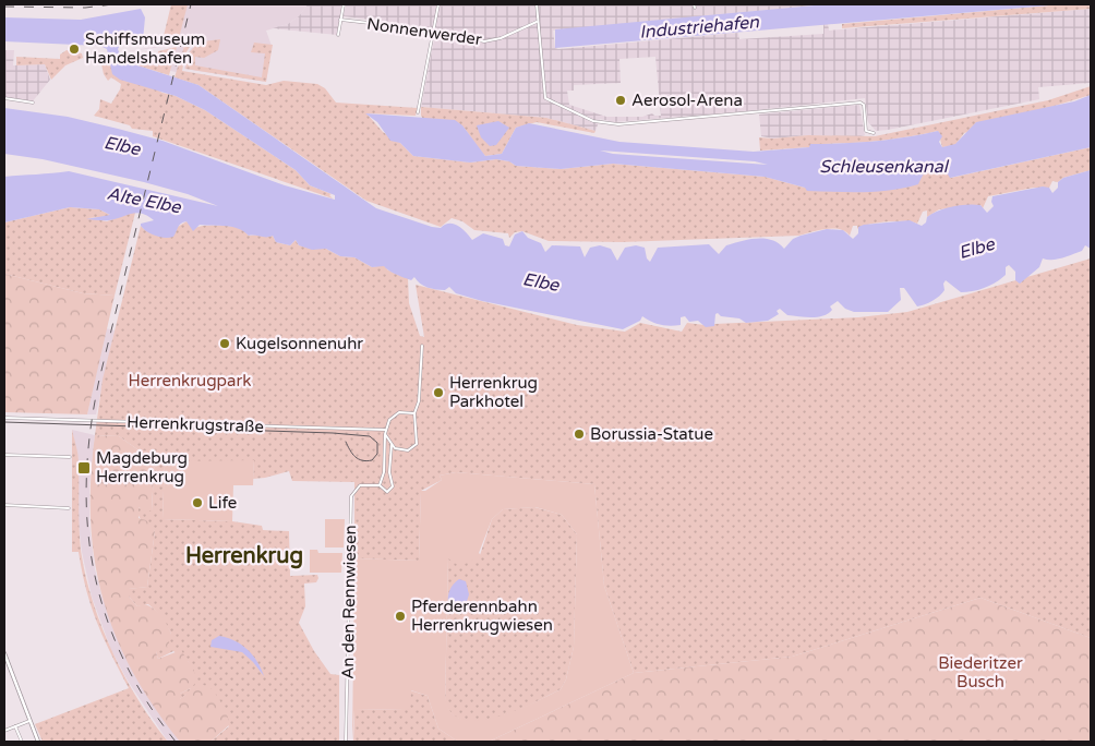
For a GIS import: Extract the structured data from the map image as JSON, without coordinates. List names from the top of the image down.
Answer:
{
  "streets": {
    "street": ["Nonnenwerder", "Herrenkrugstraße", "An den Rennwiesen"]
  },
  "districts": ["Herrenkrug"],
  "water": [
    "Industriehafen",
    "Elbe",
    "Schleusenkanal",
    "Alte Elbe"
  ],
  "parks": ["Herrenkrugpark", "Biederitzer Busch"],
  "places": {
    "other": [
      "Schiffsmuseum Handelshafen",
      "Aerosol-Arena",
      "Kugelsonnenuhr",
      "Herrenkrug Parkhotel",
      "Borussia-Statue",
      "Life",
      "Pferderennbahn Herrenkrugwiesen"
    ],
    "transit": ["Magdeburg Herrenkrug"]
  }
}
